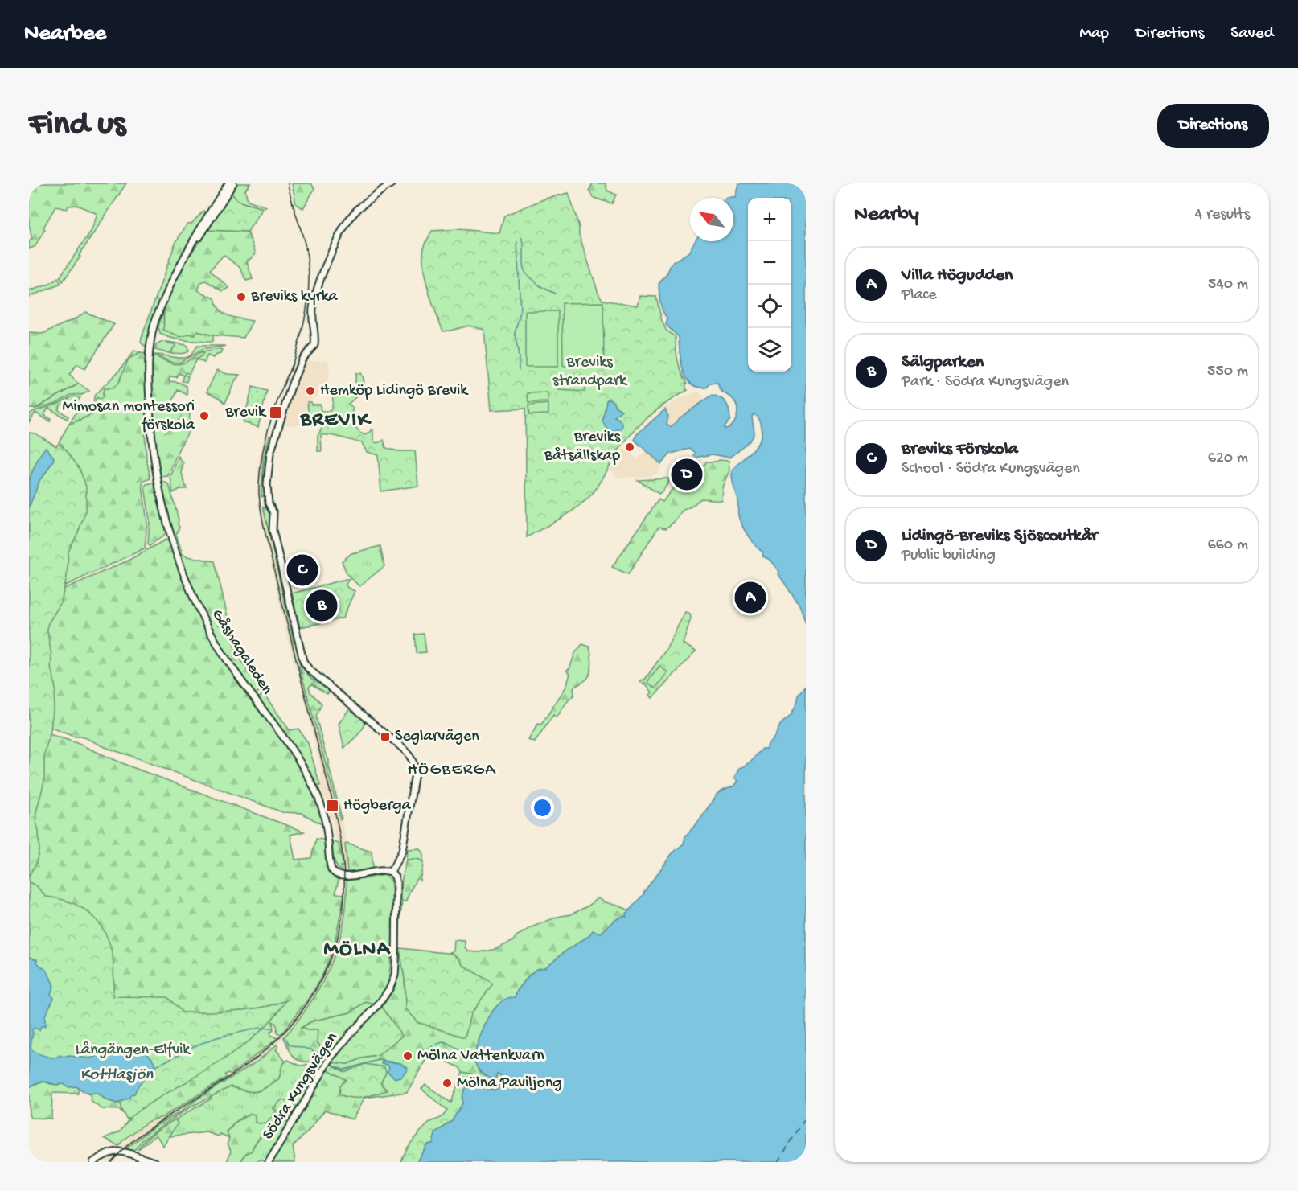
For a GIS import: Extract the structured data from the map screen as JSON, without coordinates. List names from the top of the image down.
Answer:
{
  "streets": {
    "main road": ["Gåshagaleden", "Södra Kungsvägen"]
  },
  "crossings": [
    ["Gåshagaleden", "Södra Kungsvägen"]
  ],
  "districts": ["BREVIK", "HÖGBERGA", "MÖLNA"],
  "water": ["Kottlasjön"],
  "parks": ["Breviks strandpark", "Långängen-Elfvik"],
  "places": {
    "other": [
      "Breviks kyrka",
      "Hemköp Lidingö Brevik",
      "Mimosan montessori förskola",
      "Breviks Båtsällskap",
      "Mölna Vattenkvarn",
      "Mölna Paviljong"
    ],
    "transit": ["Brevik", "Seglarvägen", "Högberga"]
  },
  "north": "top left",
  "page": {
    "header": "Nearbee",
    "nav": ["Map", "Directions", "Saved"],
    "buttons": "Directions",
    "title": "Find us",
    "heading": ["Nearby", "4 results"],
    "map_buttons": ["+", "−"],
    "list": [
      {
        "mark": "A",
        "name": "Villa Högudden",
        "note": "Place",
        "value": "540 m"
      },
      {
        "mark": "B",
        "name": "Sälgparken",
        "note": "Park · Södra Kungsvägen",
        "value": "550 m"
      },
      {
        "mark": "C",
        "name": "Breviks Förskola",
        "note": "School · Södra Kungsvägen",
        "value": "620 m"
      },
      {
        "mark": "D",
        "name": "Lidingö-Breviks Sjöscoutkår",
        "note": "Public building",
        "value": "660 m"
      }
    ],
    "pins": [
      "D",
      "C",
      "A",
      "B"
    ]
  }
}
